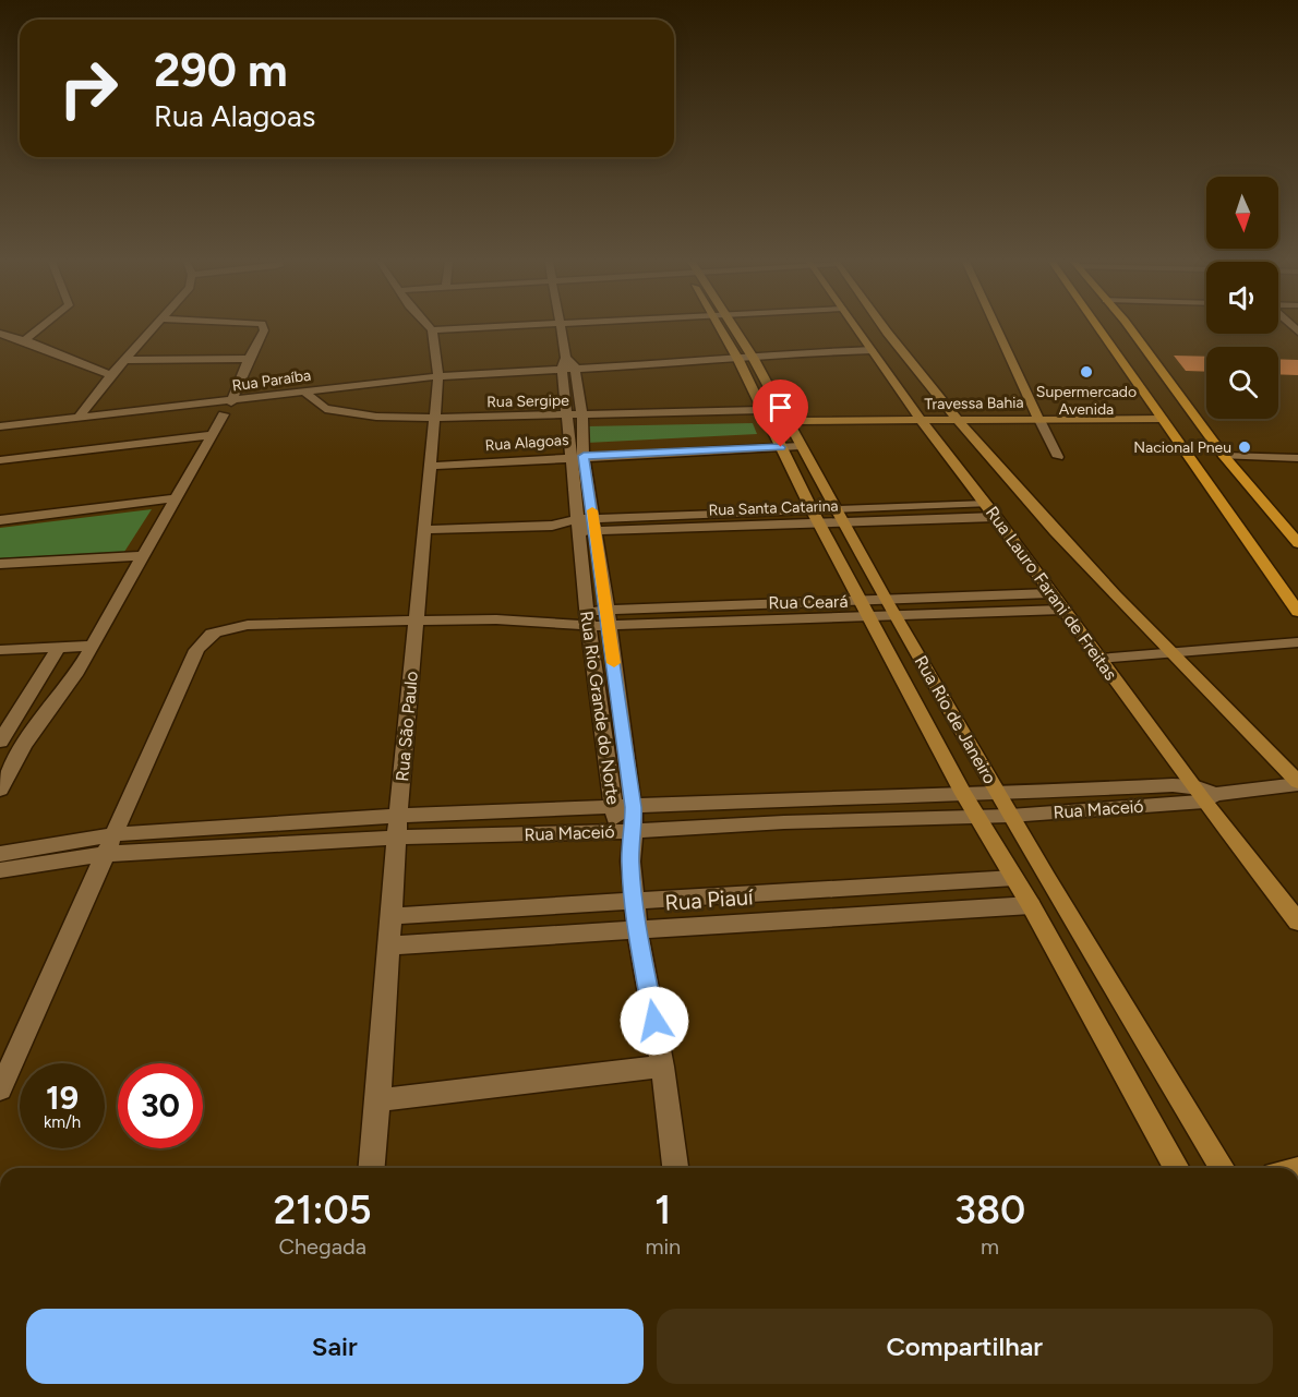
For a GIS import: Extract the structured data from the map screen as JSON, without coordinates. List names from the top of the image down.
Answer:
{
  "streets": {
    "street": [
      "Rua Paraíba",
      "Rua Sergipe",
      "Travessa Bahia",
      "Rua Alagoas",
      "Rua Santa Catarina",
      "Rua Lauro Farani de Freitas",
      "Rua Ceará",
      "Rua Rio Grande do Norte",
      "Rua Rio de Janeiro",
      "Rua São Paulo",
      "Rua Maceió",
      "Rua Piauí"
    ]
  },
  "crossings": [
    ["Rua Paraíba", "Rua Sergipe"],
    ["Rua Paraíba", "Rua Lauro Farani de Freitas"],
    ["Rua Paraíba", "Rua Rio Grande do Norte"],
    ["Rua Paraíba", "Rua Rio de Janeiro"],
    ["Rua Paraíba", "Rua São Paulo"],
    ["Rua Sergipe", "Travessa Bahia"],
    ["Rua Sergipe", "Rua Rio Grande do Norte"],
    ["Rua Sergipe", "Rua Rio de Janeiro"],
    ["Rua Sergipe", "Rua São Paulo"],
    ["Travessa Bahia", "Rua Lauro Farani de Freitas"],
    ["Travessa Bahia", "Rua Rio de Janeiro"],
    ["Rua Alagoas", "Rua Rio Grande do Norte"],
    ["Rua Alagoas", "Rua Rio de Janeiro"],
    ["Rua Alagoas", "Rua São Paulo"],
    ["Rua Santa Catarina", "Rua Lauro Farani de Freitas"],
    ["Rua Santa Catarina", "Rua Rio Grande do Norte"],
    ["Rua Santa Catarina", "Rua Rio de Janeiro"],
    ["Rua Santa Catarina", "Rua São Paulo"],
    ["Rua Lauro Farani de Freitas", "Rua Ceará"],
    ["Rua Lauro Farani de Freitas", "Rua Maceió"],
    ["Rua Ceará", "Rua Rio Grande do Norte"],
    ["Rua Ceará", "Rua Rio de Janeiro"],
    ["Rua Ceará", "Rua São Paulo"],
    ["Rua Ceará", "Rua Maceió"],
    ["Rua Rio Grande do Norte", "Rua Maceió"],
    ["Rua Rio Grande do Norte", "Rua Piauí"],
    ["Rua Rio de Janeiro", "Rua Maceió"],
    ["Rua Rio de Janeiro", "Rua Piauí"],
    ["Rua São Paulo", "Rua Maceió"],
    ["Rua São Paulo", "Rua Piauí"]
  ],
  "places": ["Supermercado Avenida", "Nacional Pneu"],
  "north": "bottom",
  "page": {
    "turn": ["290 m", "Rua Alagoas"],
    "speed": "19 km/h",
    "limit": "30",
    "eta": [
      "21:05",
      "Chegada",
      "1",
      "min",
      "380",
      "m"
    ],
    "buttons": ["Sair", "Compartilhar"]
  }
}
